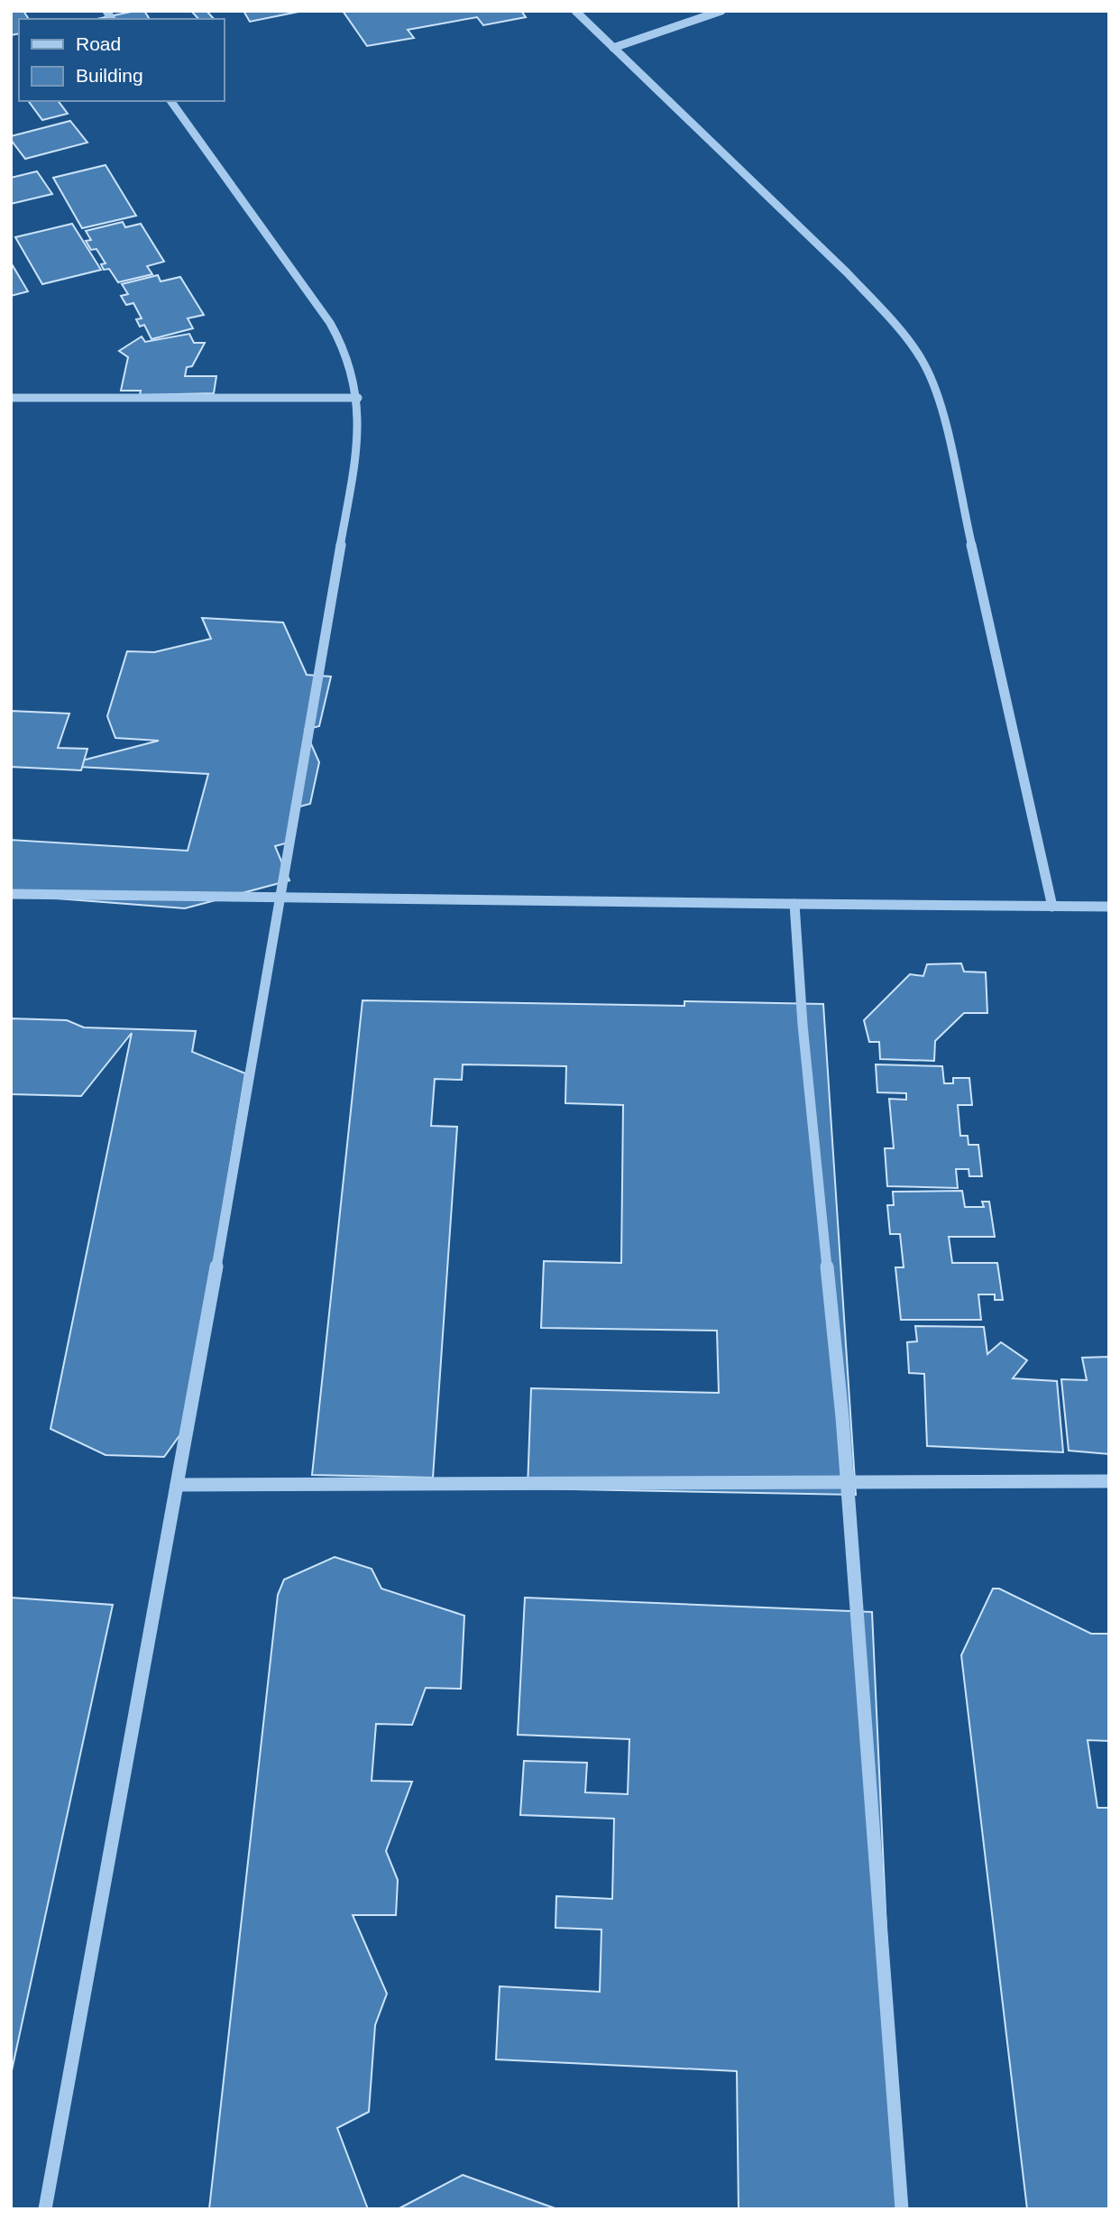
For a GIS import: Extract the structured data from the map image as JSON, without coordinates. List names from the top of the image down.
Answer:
{
  "legend": ["Road", "Building"]
}
